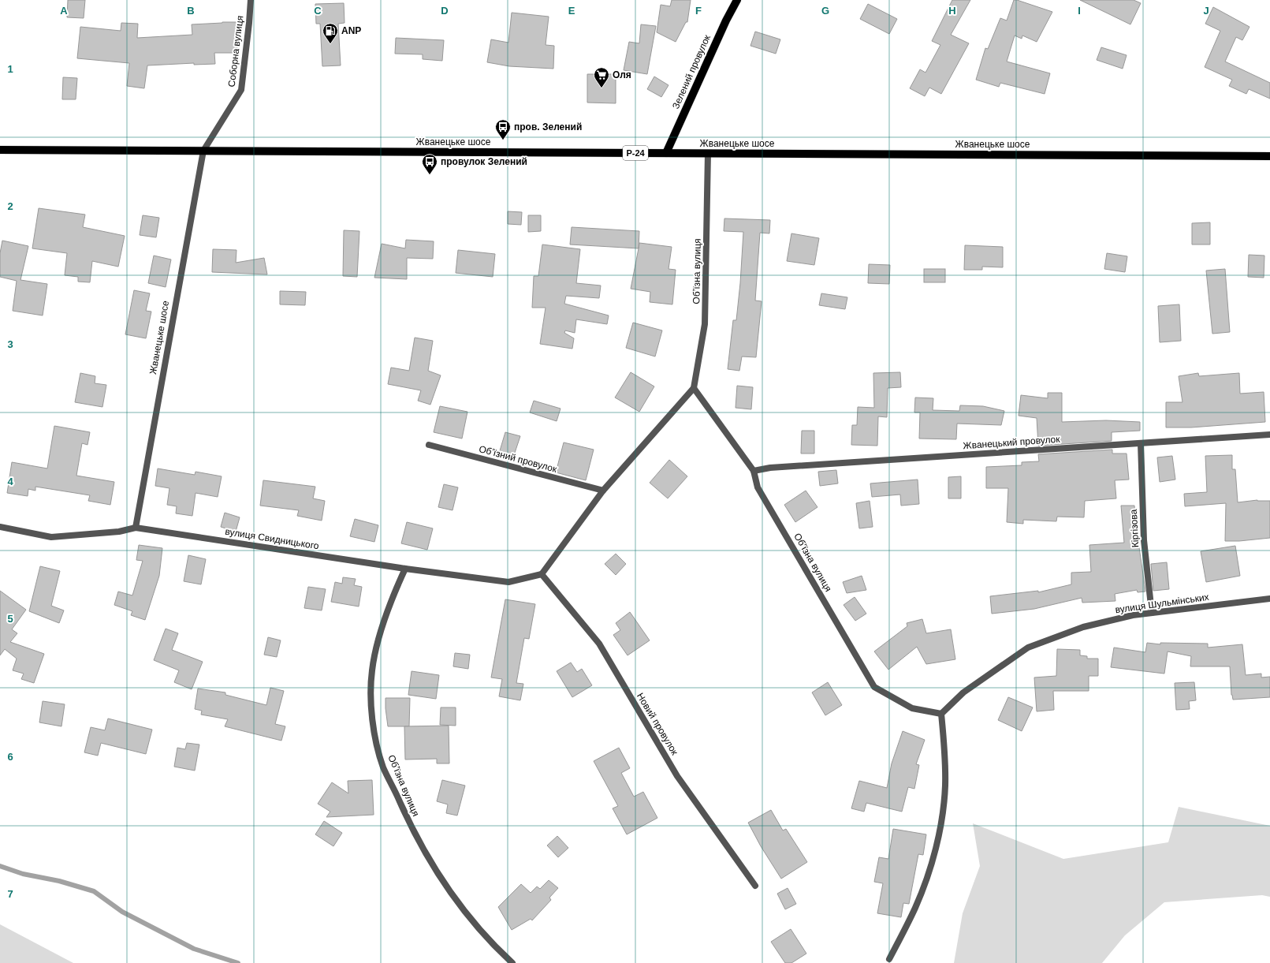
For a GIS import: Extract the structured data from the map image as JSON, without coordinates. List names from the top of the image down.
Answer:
{
  "streets": {
    "main road": ["Зелений провулок", "Жванецьке шосе", "Р-24"],
    "street": [
      "Соборна вулиця",
      "Обʼїзна вулиця",
      "Жванецький провулок",
      "Обʼїзний провулок",
      "Кіргізова",
      "вулиця Свидницького",
      "вулиця Шульмінських",
      "Новий провулок"
    ]
  },
  "crossings": [
    ["Соборна вулиця", "Жванецьке шосе"],
    ["Зелений провулок", "Жванецьке шосе"],
    ["Жванецьке шосе", "Обʼїзна вулиця"],
    ["Жванецьке шосе", "вулиця Свидницького"],
    ["Обʼїзна вулиця", "Жванецький провулок"],
    ["Обʼїзна вулиця", "вулиця Свидницького"],
    ["Обʼїзна вулиця", "вулиця Шульмінських"],
    ["Жванецький провулок", "Кіргізова"],
    ["Кіргізова", "вулиця Шульмінських"],
    ["вулиця Свидницького", "Новий провулок"]
  ],
  "places": {
    "fuel station": ["ANP"],
    "supermarket": ["Оля"],
    "bus stop": ["пров. Зелений", "провулок Зелений"]
  },
  "grid": {
    "columns": [
      "A",
      "B",
      "C",
      "D",
      "E",
      "F",
      "G",
      "H",
      "I",
      "J"
    ],
    "rows": [
      "1",
      "2",
      "3",
      "4",
      "5",
      "6",
      "7"
    ]
  }
}
